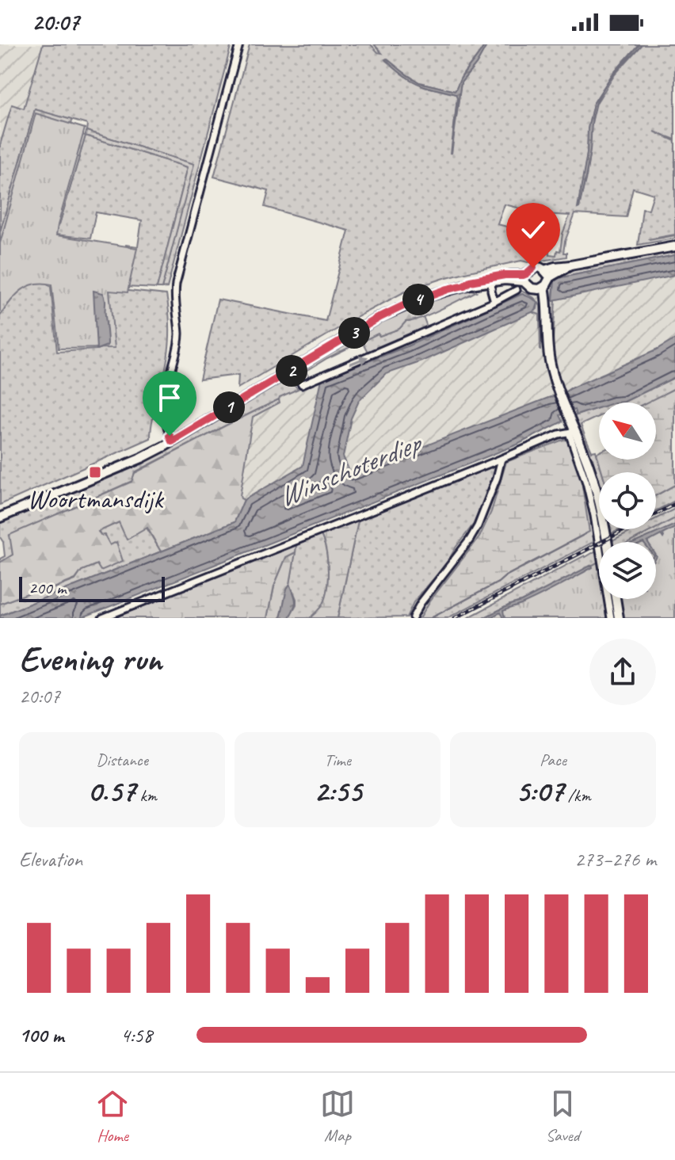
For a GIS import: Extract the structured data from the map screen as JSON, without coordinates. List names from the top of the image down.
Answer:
{
  "water": ["Winschoterdiep"],
  "places": {
    "transit": ["Woortmansdijk"]
  },
  "scale_bar": "200 m",
  "north": "top left",
  "page": {
    "status": "20:07",
    "pins": [
      "4",
      "3",
      "2",
      "1"
    ],
    "scale": "200 m",
    "heading": ["Evening run", "20:07"],
    "stats": [
      ["Distance", "0.57 km"],
      ["Time", "2:55"],
      ["Pace", "5:07 /km"]
    ],
    "chart": ["Elevation", "273–276 m"],
    "list": [
      {
        "name": "100 m",
        "note": "4:58"
      }
    ],
    "tabs": ["Home", "Map", "Saved"]
  }
}
